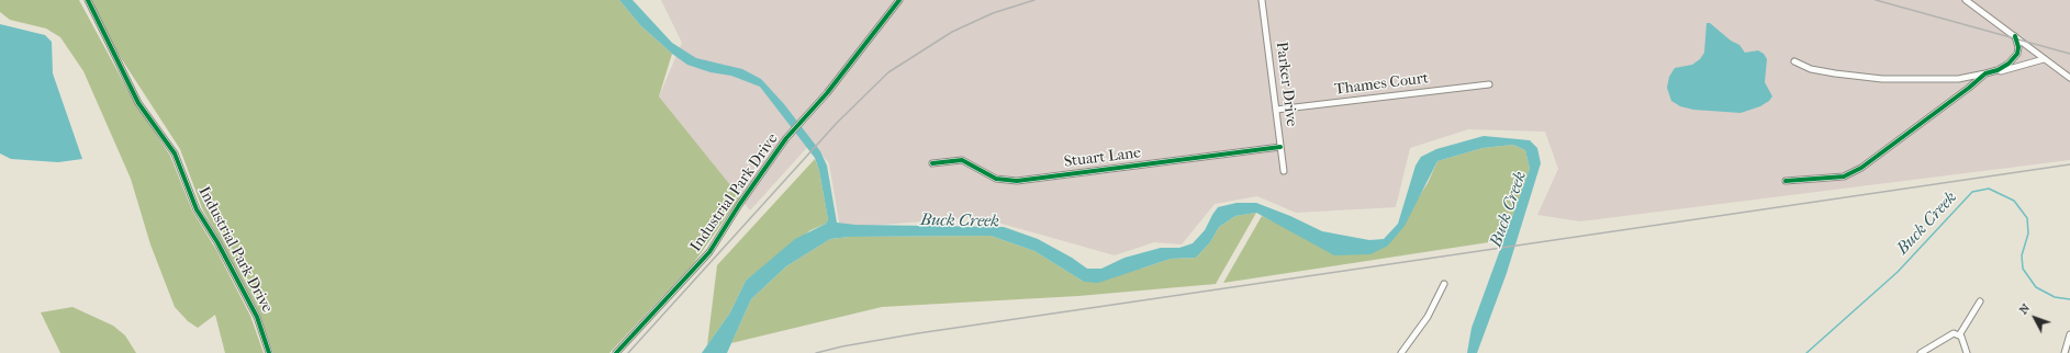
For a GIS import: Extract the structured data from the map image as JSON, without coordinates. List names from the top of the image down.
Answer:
{
  "streets": {
    "street": [
      "Parker Drive",
      "Thames Court",
      "Stuart Lane",
      "Industrial Park Drive"
    ]
  },
  "crossings": [
    ["Parker Drive", "Thames Court"],
    ["Parker Drive", "Stuart Lane"]
  ],
  "water": ["Buck Creek"],
  "north": "top left"
}
